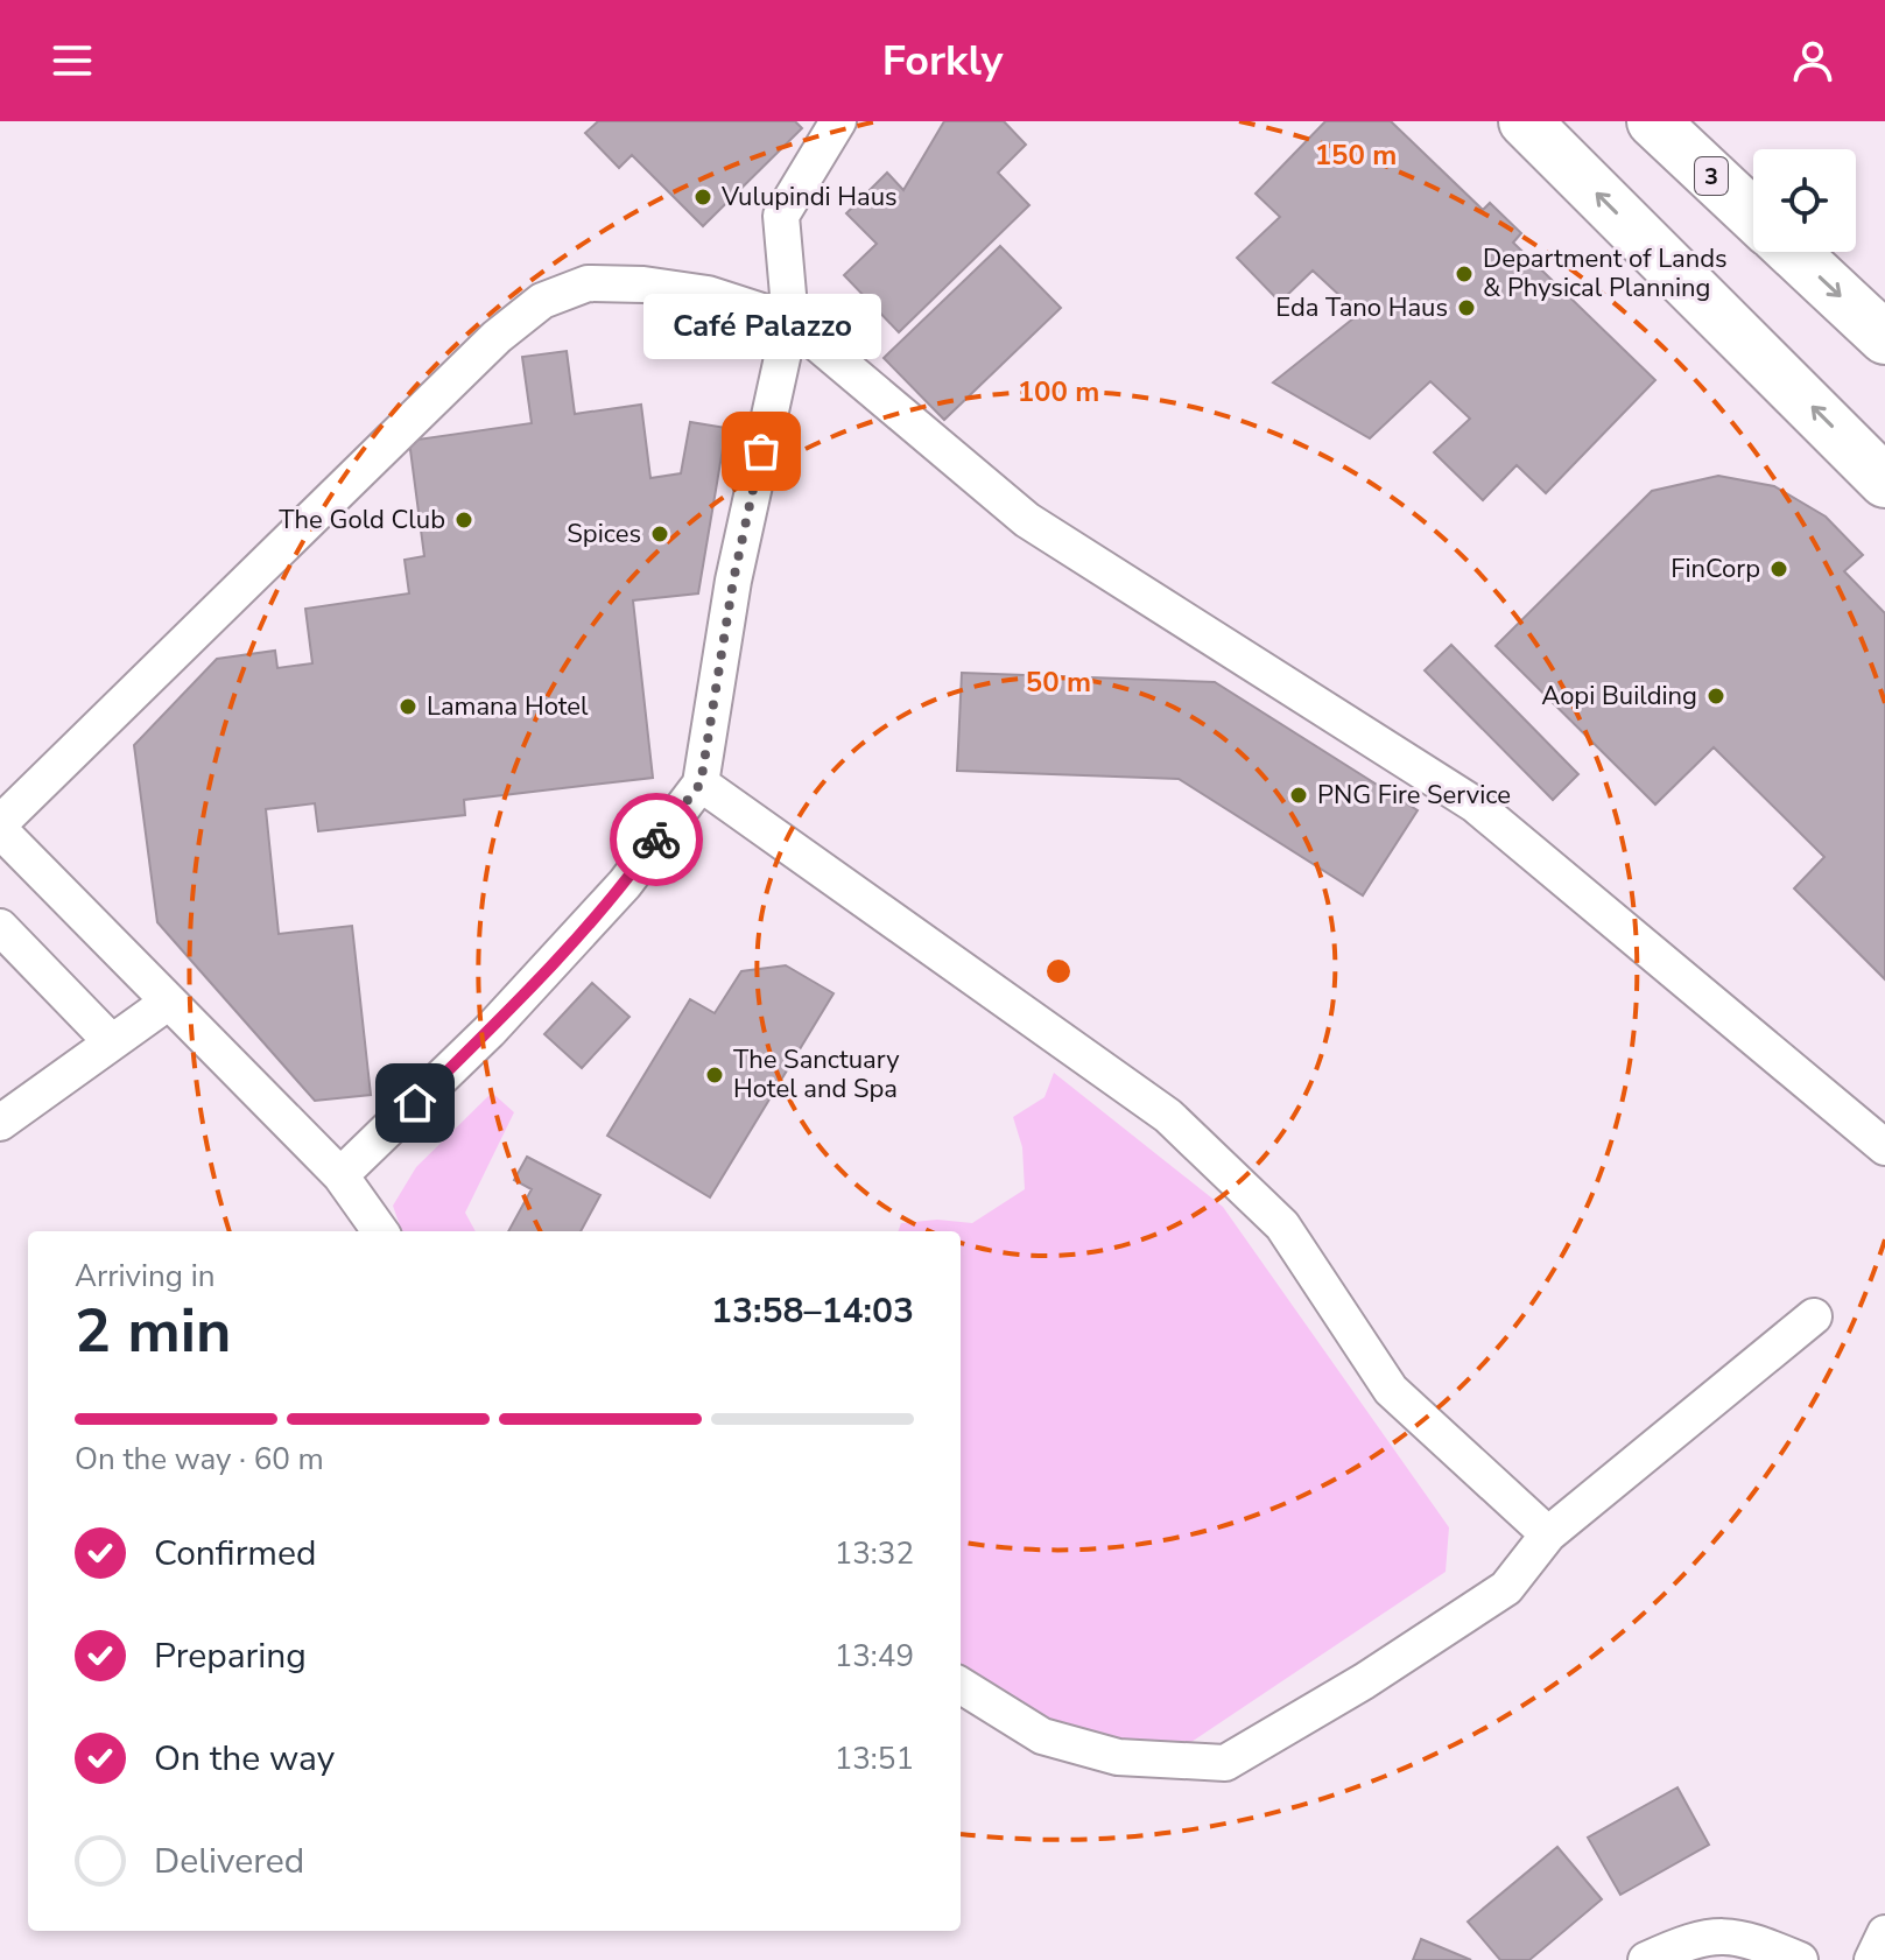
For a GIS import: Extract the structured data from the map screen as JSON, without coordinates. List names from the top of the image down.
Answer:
{
  "streets": {
    "highway": ["3"]
  },
  "places": [
    "Vulupindi Haus",
    "Department of Lands & Physical Planning",
    "Eda Tano Haus",
    "Café Palazzo",
    "The Gold Club",
    "Spices",
    "FinCorp",
    "Aopi Building",
    "Lamana Hotel",
    "PNG Fire Service",
    "The Sanctuary Hotel and Spa"
  ],
  "page": {
    "header": "Forkly",
    "bubble": "Café Palazzo",
    "heading": ["2 min", "Arriving in", "13:58–14:03"],
    "bar": "On the way · 60 m",
    "list": [
      ["Confirmed", "13:32"],
      ["Preparing", "13:49"],
      ["On the way", "13:51"],
      "Delivered"
    ]
  },
  "rings": ["150 m", "100 m", "50 m"]
}
